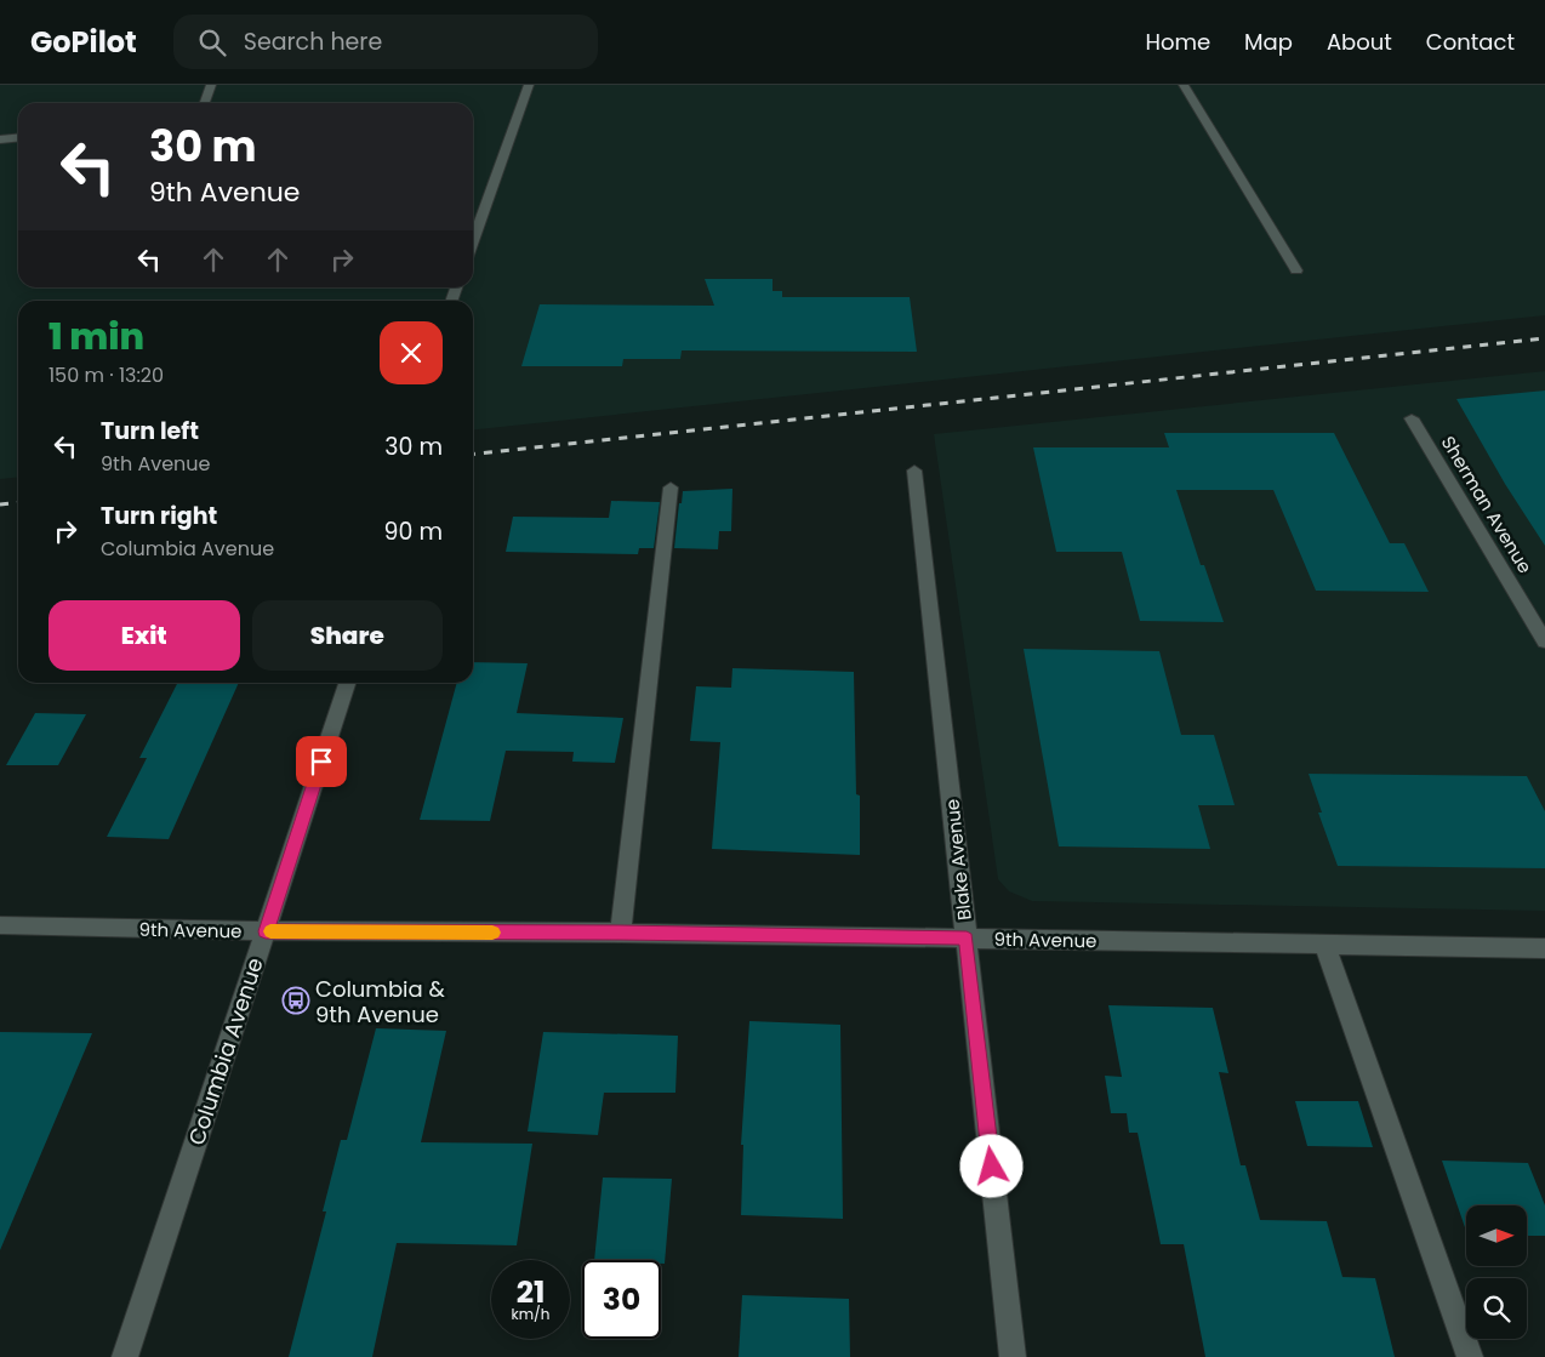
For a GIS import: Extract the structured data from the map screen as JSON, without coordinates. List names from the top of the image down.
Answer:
{
  "streets": {
    "street": [
      "Sherman Avenue",
      "Blake Avenue",
      "9th Avenue",
      "Columbia Avenue"
    ]
  },
  "crossings": [
    ["Blake Avenue", "9th Avenue"],
    ["9th Avenue", "Columbia Avenue"]
  ],
  "places": {
    "bus stop": ["Columbia & 9th Avenue"]
  },
  "north": "right",
  "page": {
    "header": "GoPilot",
    "search": "Search here",
    "nav": [
      "Home",
      "Map",
      "About",
      "Contact"
    ],
    "turn": ["30 m", "9th Avenue"],
    "heading": ["1 min", "150 m · 13:20"],
    "list": [
      {
        "name": "Turn left",
        "note": "9th Avenue",
        "value": "30 m"
      },
      {
        "name": "Turn right",
        "note": "Columbia Avenue",
        "value": "90 m"
      }
    ],
    "buttons": ["Exit", "Share"],
    "speed": "21 km/h",
    "limit": "30"
  }
}
